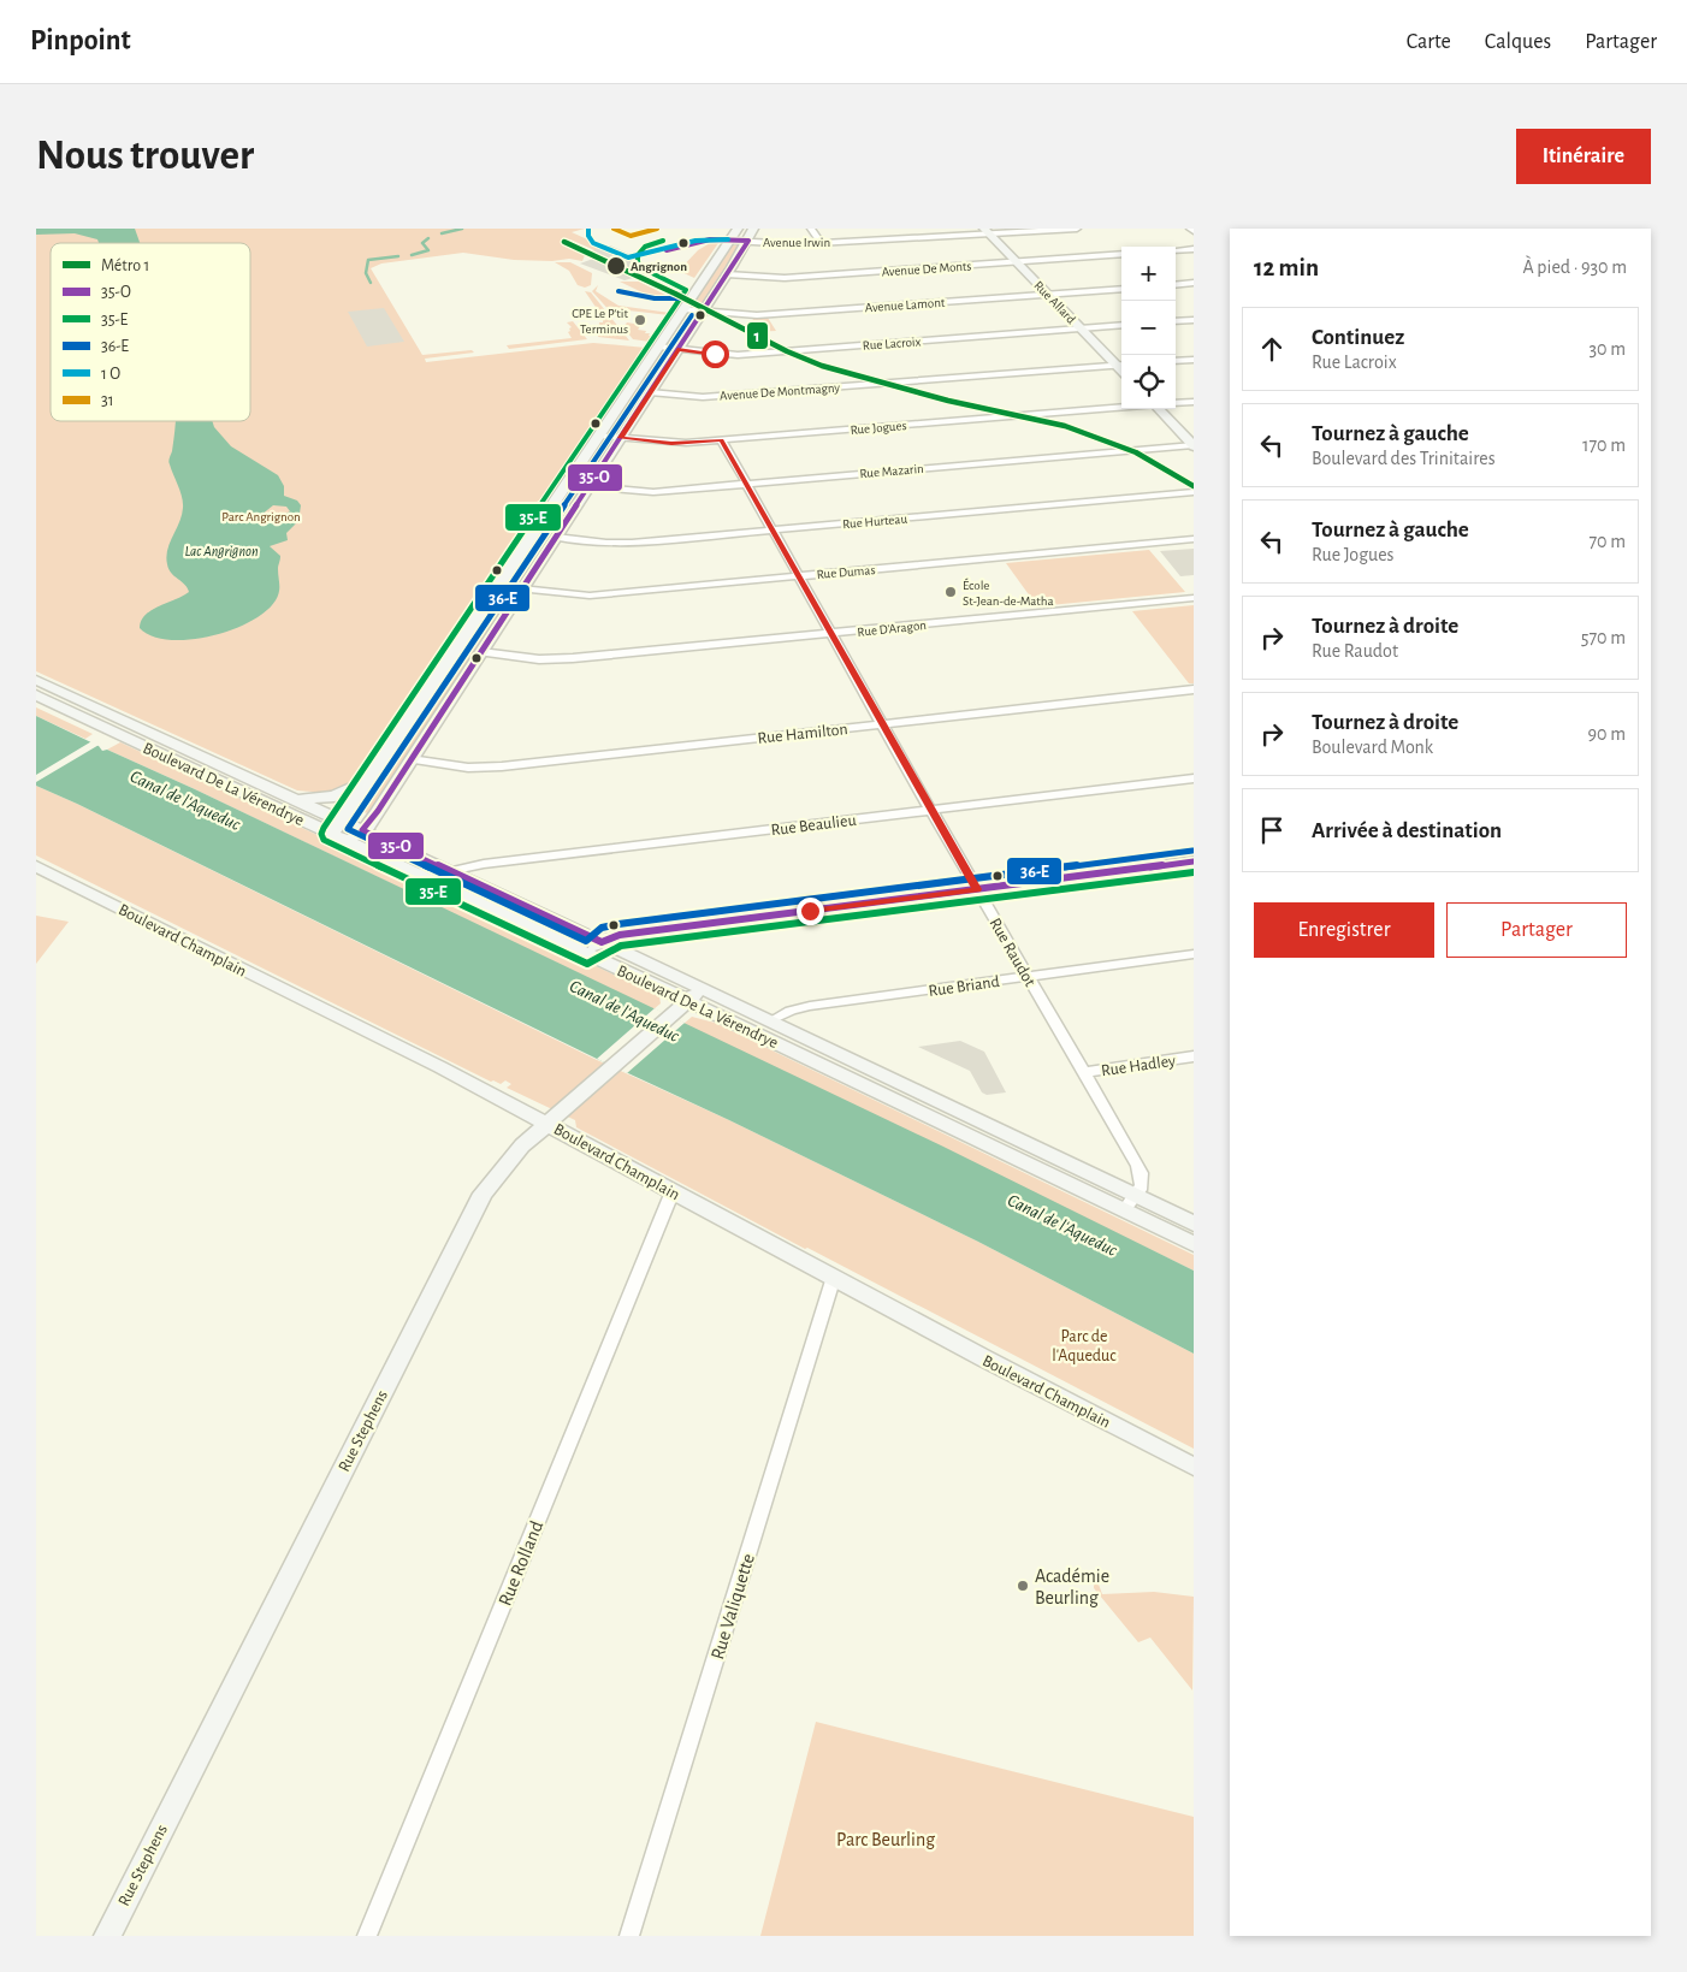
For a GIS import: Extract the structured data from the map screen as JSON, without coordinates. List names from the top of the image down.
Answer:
{
  "streets": {
    "main road": [
      "Rue Allard",
      "Boulevard De La Vérendrye",
      "Boulevard Champlain",
      "Rue Stephens"
    ],
    "street": [
      "Avenue Irwin",
      "Avenue De Monts",
      "Avenue Lamont",
      "Rue Lacroix",
      "Avenue De Montmagny",
      "Rue Jogues",
      "Rue Mazarin",
      "Rue Hurteau",
      "Rue Dumas",
      "Rue D'Aragon",
      "Rue Hamilton",
      "Rue Beaulieu",
      "Rue Raudot",
      "Rue Briand",
      "Rue Hadley",
      "Rue Rolland",
      "Rue Valiquette"
    ]
  },
  "crossings": [
    ["Avenue Irwin", "Rue Allard"],
    ["Avenue De Monts", "Rue Allard"],
    ["Rue Allard", "Avenue Lamont"],
    ["Rue Allard", "Rue Lacroix"],
    ["Rue Allard", "Avenue De Montmagny"],
    ["Rue Jogues", "Rue Raudot"],
    ["Rue Mazarin", "Rue Raudot"],
    ["Rue Hurteau", "Rue Raudot"],
    ["Rue Dumas", "Rue Raudot"],
    ["Rue D'Aragon", "Rue Raudot"],
    ["Rue Hamilton", "Rue Raudot"],
    ["Boulevard De La Vérendrye", "Rue Beaulieu"],
    ["Boulevard De La Vérendrye", "Rue Raudot"],
    ["Boulevard De La Vérendrye", "Rue Briand"],
    ["Boulevard De La Vérendrye", "Rue Stephens"],
    ["Rue Beaulieu", "Rue Raudot"],
    ["Boulevard Champlain", "Rue Stephens"],
    ["Boulevard Champlain", "Rue Rolland"],
    ["Boulevard Champlain", "Rue Valiquette"],
    ["Rue Raudot", "Rue Briand"],
    ["Rue Raudot", "Rue Hadley"]
  ],
  "water": ["Lac Angrignon", "Canal de l'Aqueduc"],
  "parks": ["Parc Angrignon", "Parc de l'Aqueduc", "Parc Beurling"],
  "places": [
    "Angrignon",
    "CPE Le P'tit Terminus",
    "École St-Jean-de-Matha",
    "Académie Beurling"
  ],
  "lines": [
    "transit line 31",
    "transit line 35-O",
    "transit line 35-E",
    "metro line 1",
    "transit line 36-E"
  ],
  "legend": [
    "Métro 1",
    "35-O",
    "35-E",
    "36-E",
    "1 O",
    "31"
  ],
  "page": {
    "header": "Pinpoint",
    "nav": ["Carte", "Calques", "Partager"],
    "buttons": [
      "Itinéraire",
      ["Enregistrer", "Partager"]
    ],
    "title": "Nous trouver",
    "heading": ["12 min", "À pied · 930 m"],
    "map_buttons": ["+", "−"],
    "list": [
      ["Continuez", "Rue Lacroix", "30 m"],
      ["Tournez à gauche", "Boulevard des Trinitaires", "170 m"],
      ["Tournez à gauche", "Rue Jogues", "70 m"],
      ["Tournez à droite", "Rue Raudot", "570 m"],
      ["Tournez à droite", "Boulevard Monk", "90 m"],
      "Arrivée à destination"
    ]
  }
}
